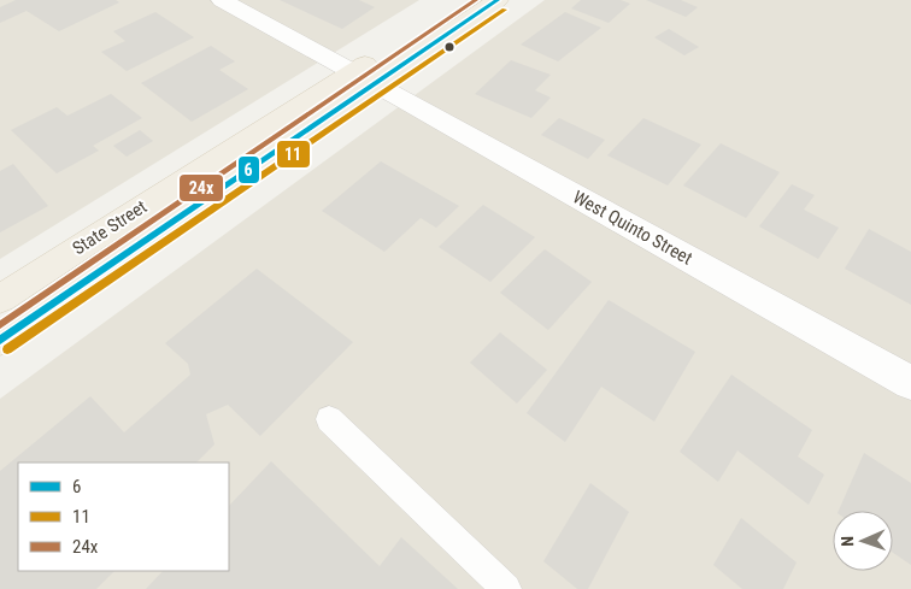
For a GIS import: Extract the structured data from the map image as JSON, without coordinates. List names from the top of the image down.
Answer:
{
  "streets": {
    "main road": ["State Street"],
    "street": ["West Quinto Street"]
  },
  "crossings": [
    ["State Street", "West Quinto Street"]
  ],
  "lines": ["transit line 6", "transit line 24x", "transit line 11"],
  "legend": ["6", "11", "24x"],
  "north": "left"
}
